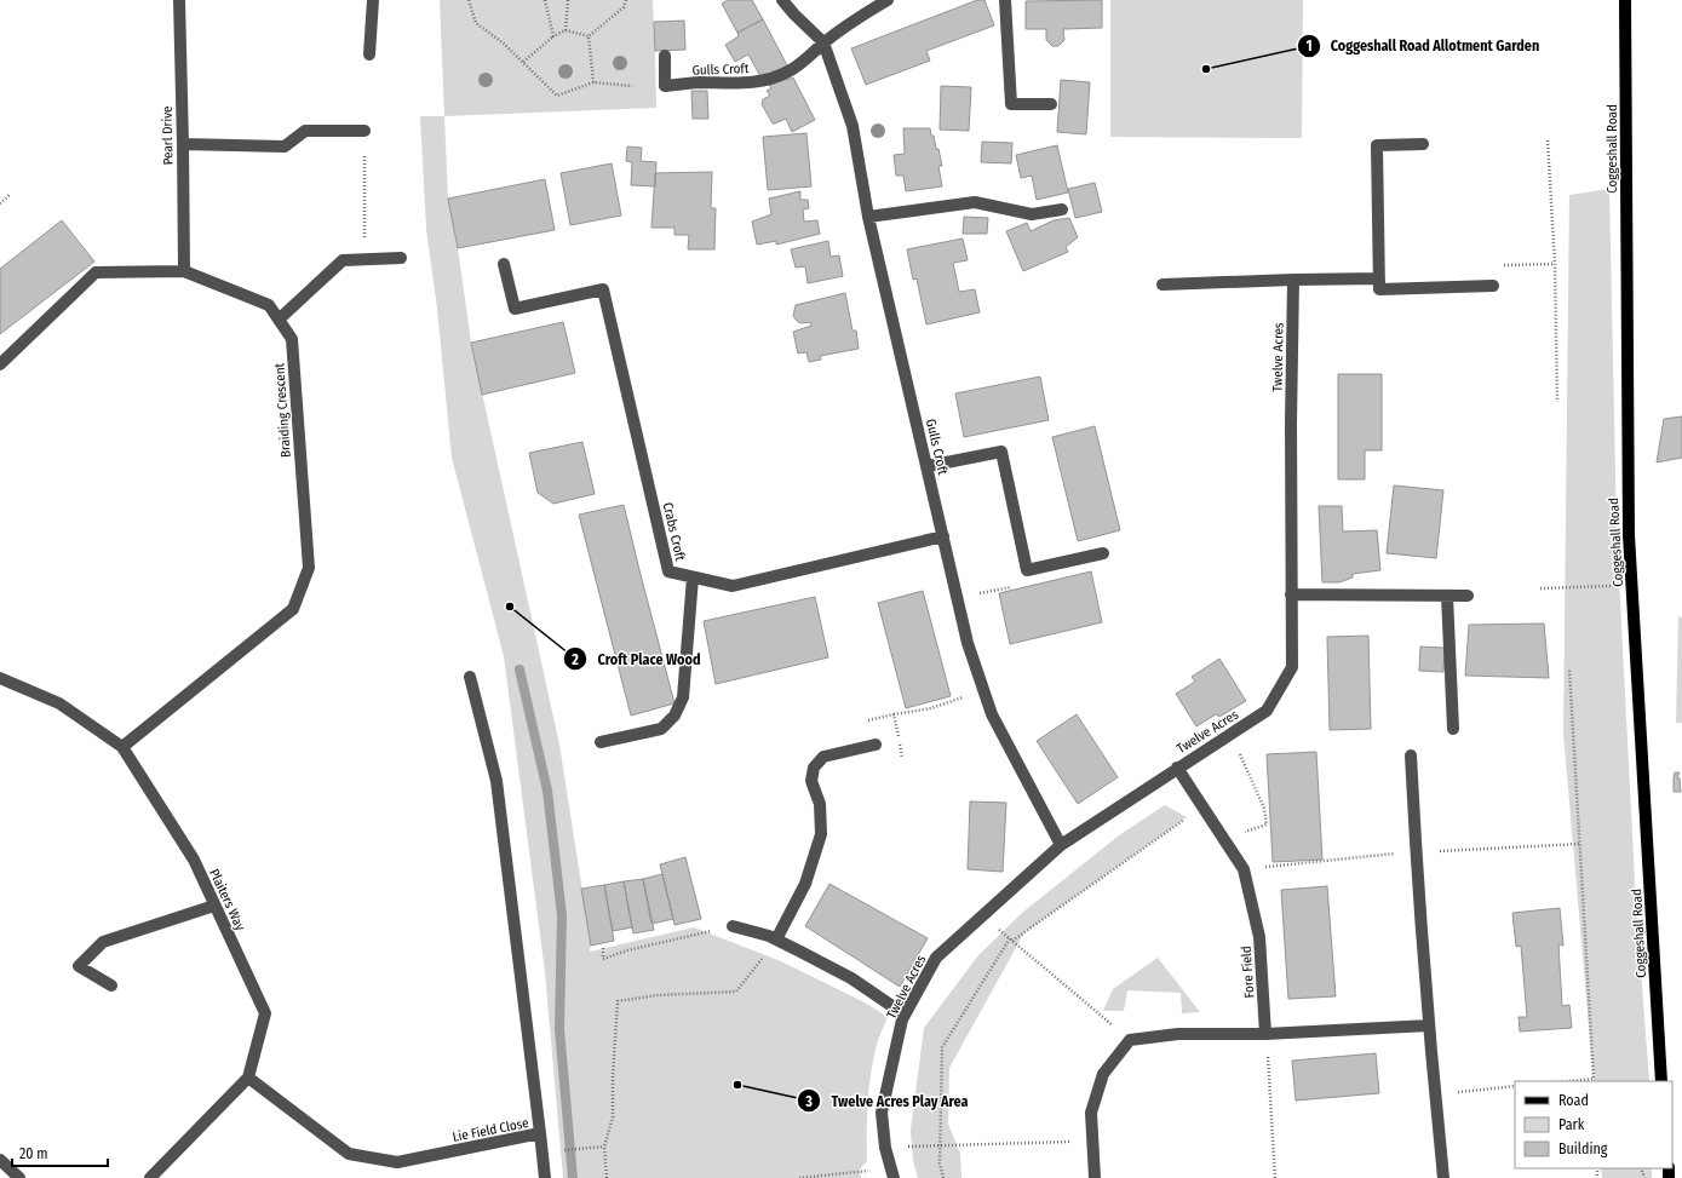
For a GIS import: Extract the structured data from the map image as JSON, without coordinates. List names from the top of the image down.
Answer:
{
  "streets": {
    "main road": ["Coggeshall Road"],
    "street": [
      "Gulls Croft",
      "Pearl Drive",
      "Twelve Acres",
      "Braiding Crescent",
      "Crabs Croft",
      "Plaiters Way",
      "Fore Field",
      "Lie Field Close"
    ]
  },
  "crossings": [
    ["Gulls Croft", "Twelve Acres"],
    ["Gulls Croft", "Crabs Croft"],
    ["Pearl Drive", "Braiding Crescent"],
    ["Twelve Acres", "Fore Field"],
    ["Braiding Crescent", "Plaiters Way"],
    ["Plaiters Way", "Lie Field Close"]
  ],
  "places": ["Coggeshall Road Allotment Garden", "Croft Place Wood", "Twelve Acres Play Area"],
  "legend": ["Road", "Park", "Building"],
  "scale_bar": "20 m"
}
